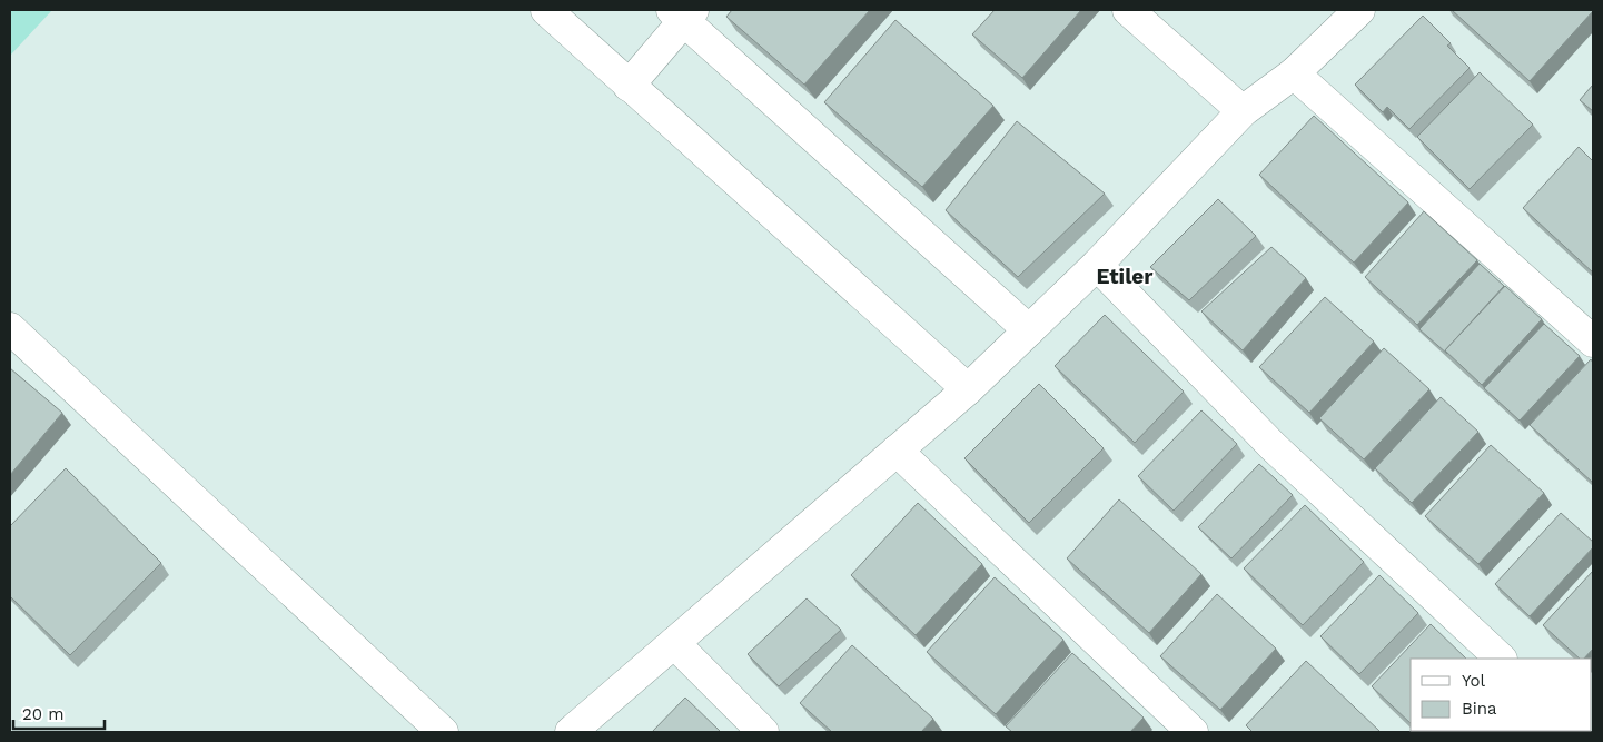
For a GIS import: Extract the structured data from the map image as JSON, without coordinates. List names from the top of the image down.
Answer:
{
  "districts": ["Etiler"],
  "legend": ["Yol", "Bina"],
  "scale_bar": "20 m"
}
